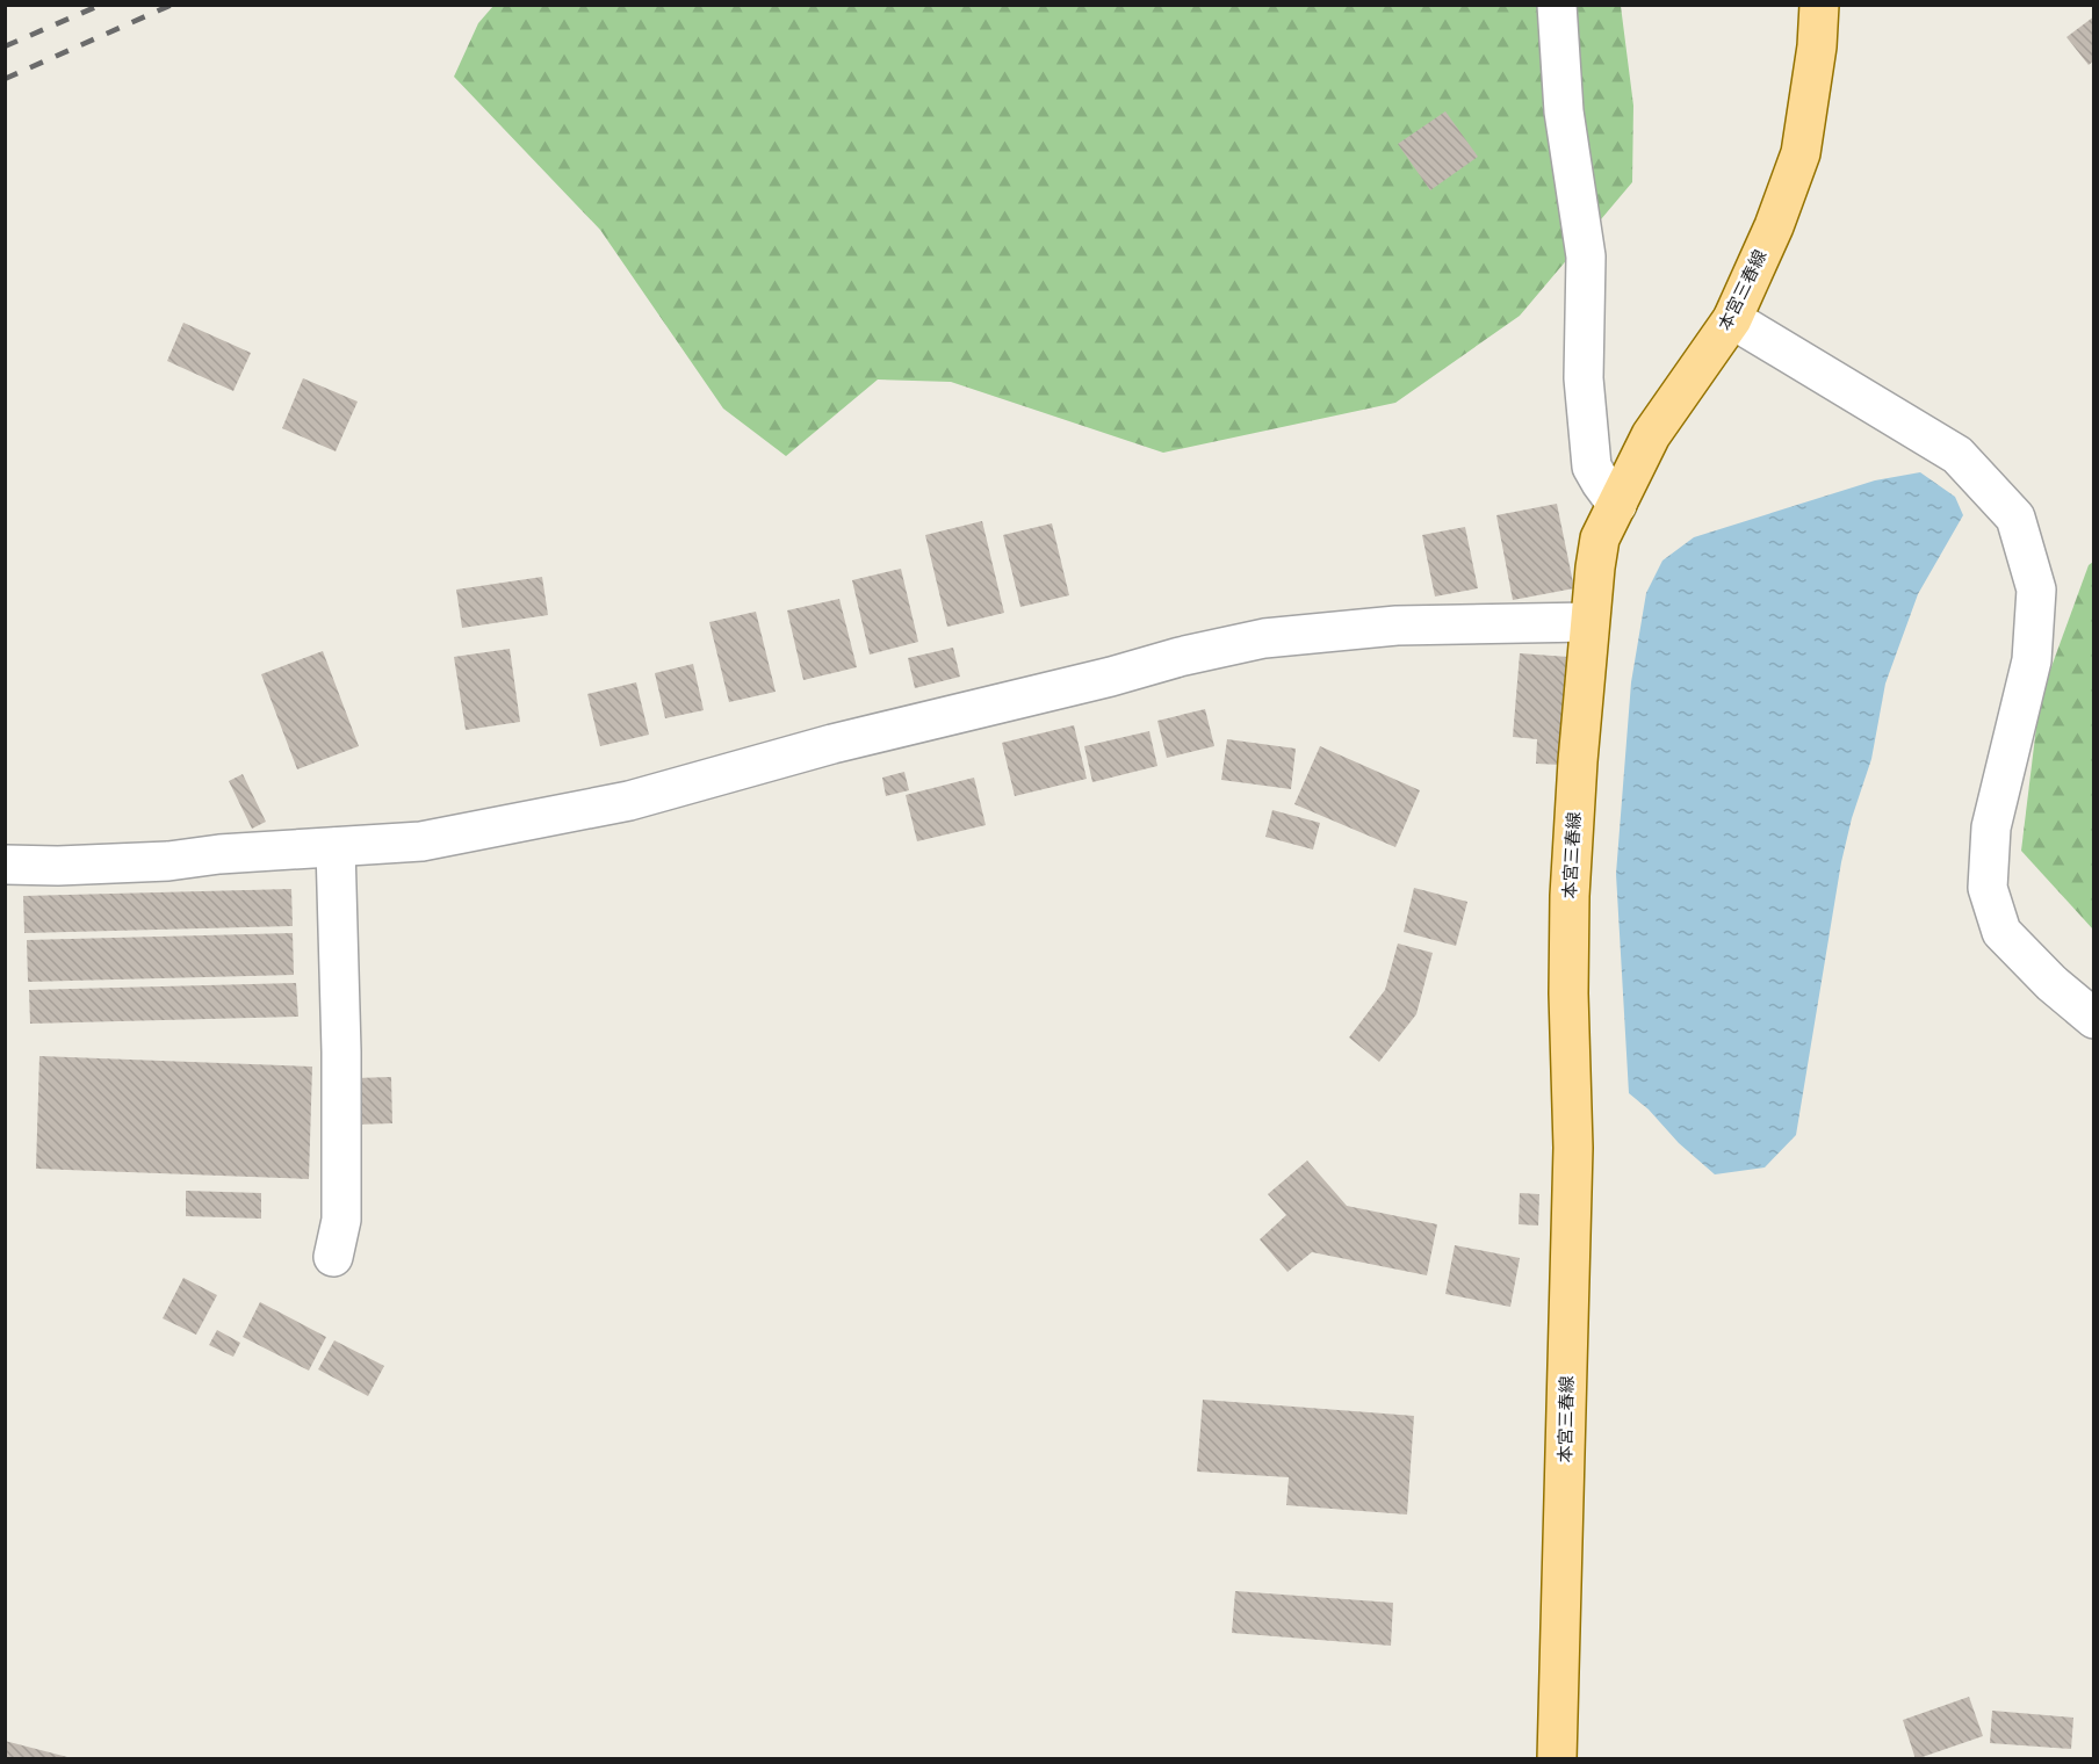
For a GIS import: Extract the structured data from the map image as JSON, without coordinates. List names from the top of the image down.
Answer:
{
  "streets": {
    "main road": ["本宮三春線"]
  }
}
